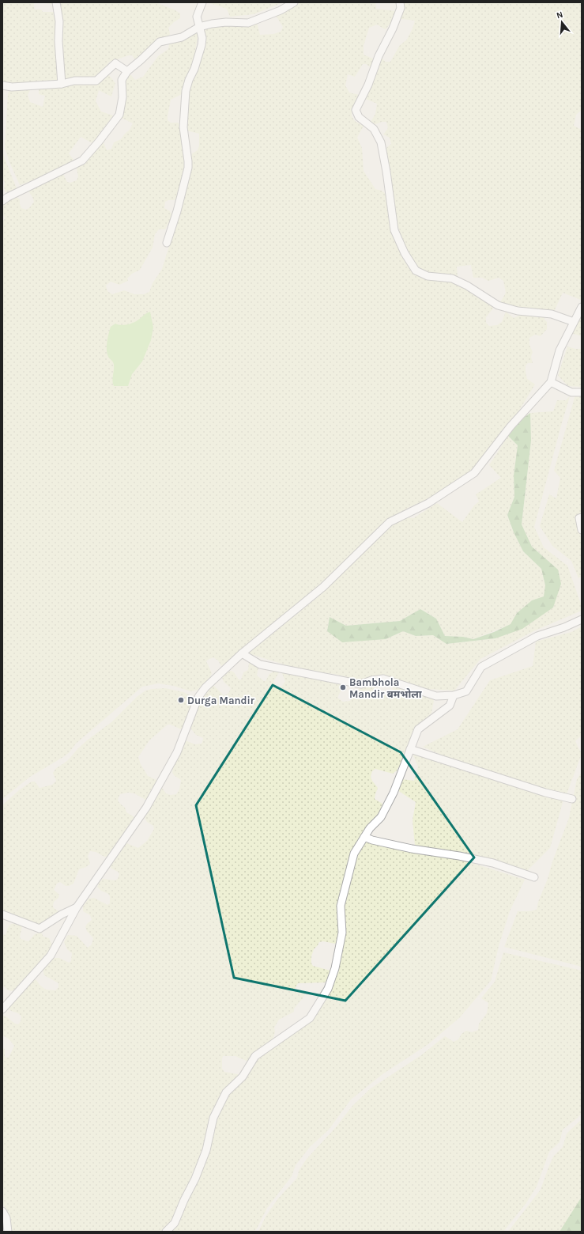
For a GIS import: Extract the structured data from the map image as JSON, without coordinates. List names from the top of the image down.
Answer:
{
  "places": ["Bambhola Mandir बमभोला", "Durga Mandir"],
  "north": "top"
}
